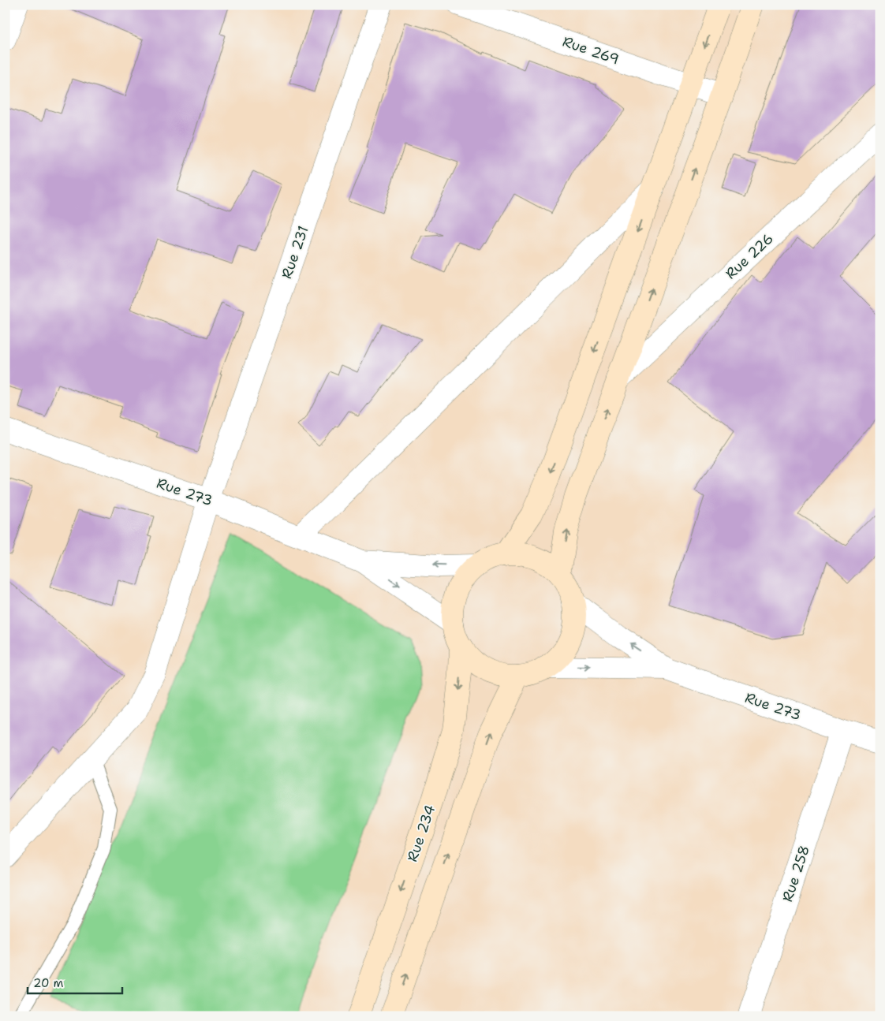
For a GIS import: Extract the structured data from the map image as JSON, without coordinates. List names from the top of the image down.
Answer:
{
  "streets": {
    "main road": ["Rue 234"],
    "street": [
      "Rue 269",
      "Rue 231",
      "Rue 226",
      "Rue 273",
      "Rue 258"
    ]
  },
  "crossings": [
    ["Rue 231", "Rue 273"],
    ["Rue 273", "Rue 234"],
    ["Rue 273", "Rue 258"]
  ],
  "scale_bar": "20 m"
}
